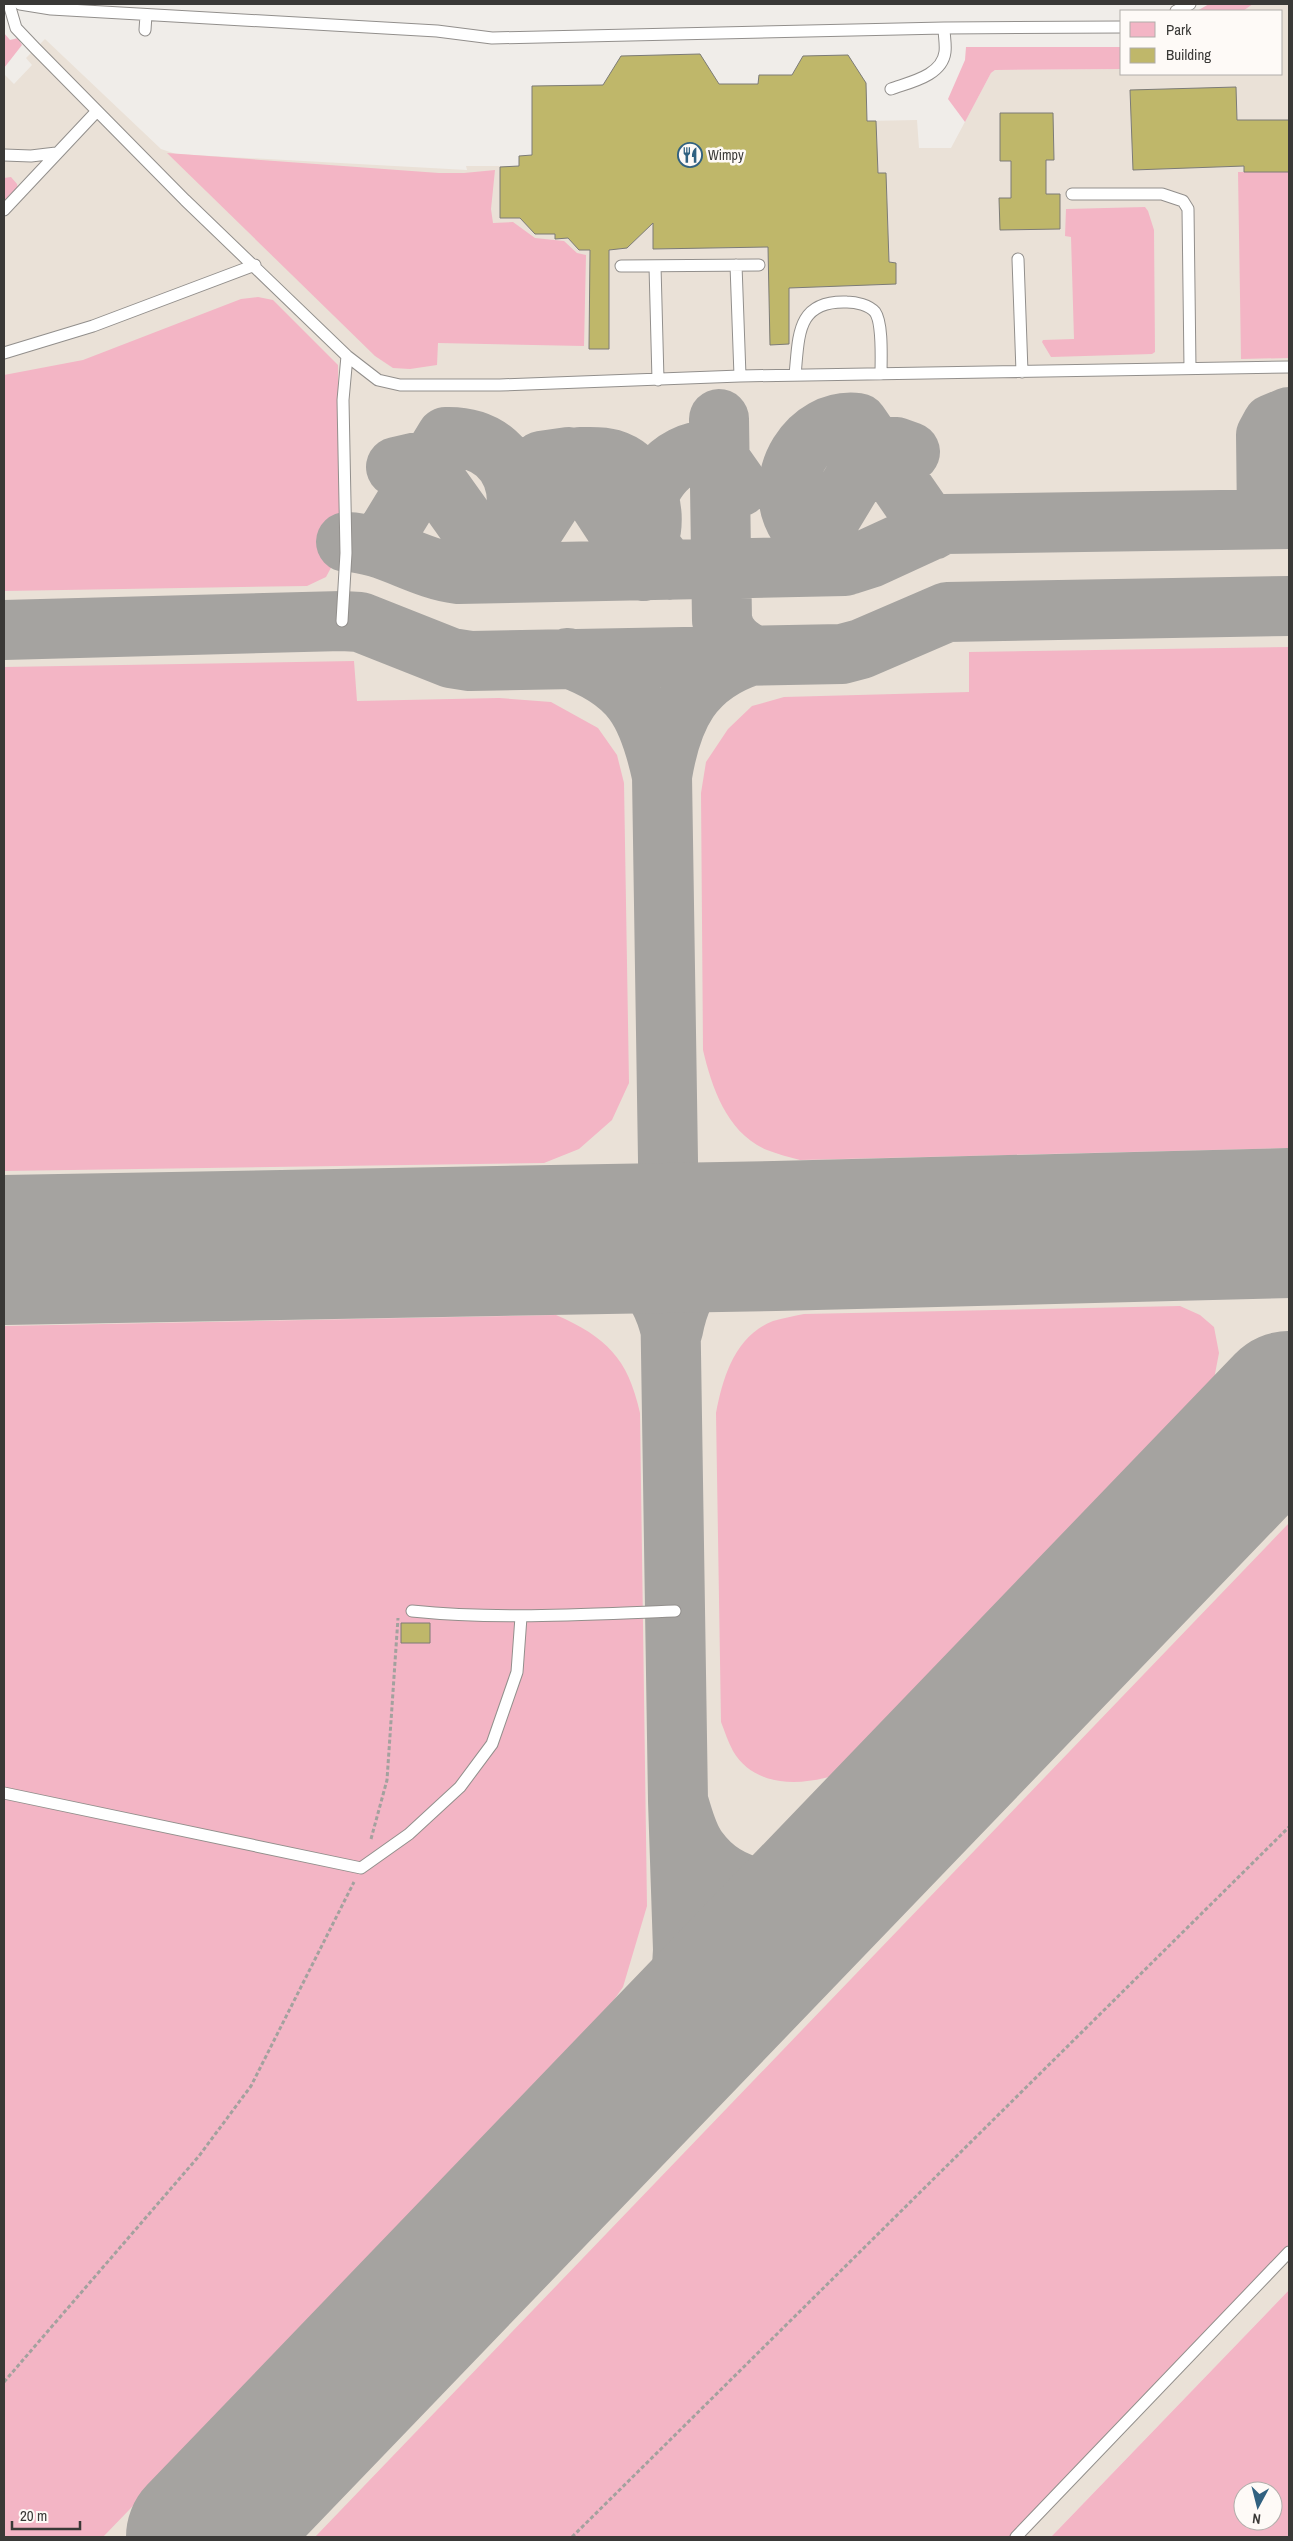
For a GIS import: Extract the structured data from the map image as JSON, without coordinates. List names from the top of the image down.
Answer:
{
  "places": {
    "restaurant": ["Wimpy"]
  },
  "legend": ["Park", "Building"],
  "scale_bar": "20 m",
  "north": "bottom"
}
